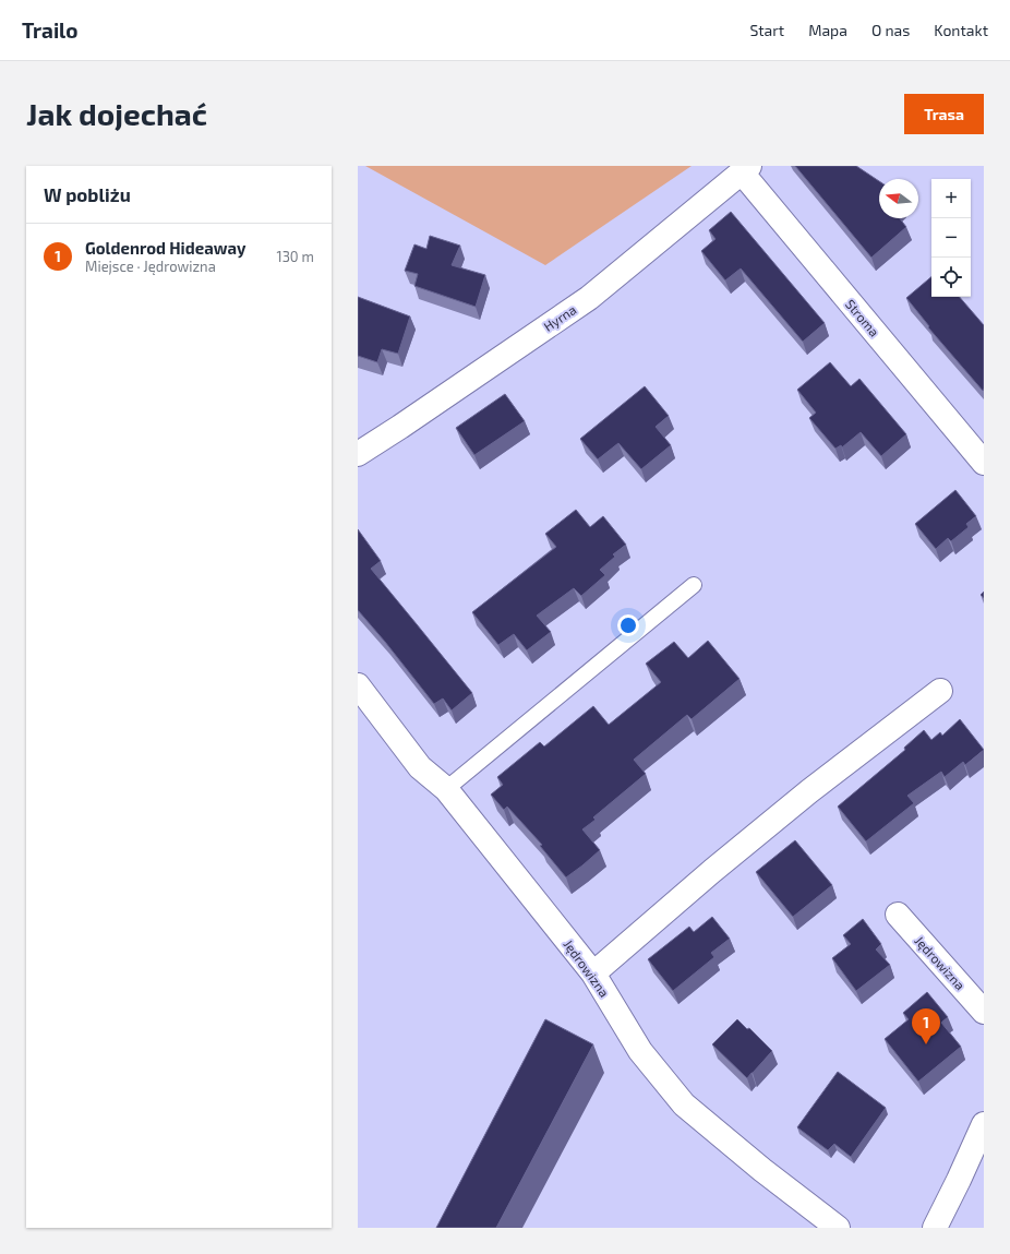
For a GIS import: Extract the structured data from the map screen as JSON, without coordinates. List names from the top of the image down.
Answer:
{
  "streets": {
    "street": ["Hyrna", "Stroma", "Jędrowizna"]
  },
  "crossings": [
    ["Hyrna", "Stroma"]
  ],
  "north": "left",
  "page": {
    "header": "Trailo",
    "nav": [
      "Start",
      "Mapa",
      "O nas",
      "Kontakt"
    ],
    "buttons": "Trasa",
    "title": "Jak dojechać",
    "heading": "W pobliżu",
    "map_buttons": ["+", "−"],
    "list": [
      {
        "mark": "1",
        "name": "Goldenrod Hideaway",
        "note": "Miejsce · Jędrowizna",
        "value": "130 m"
      }
    ],
    "pins": "1"
  }
}
